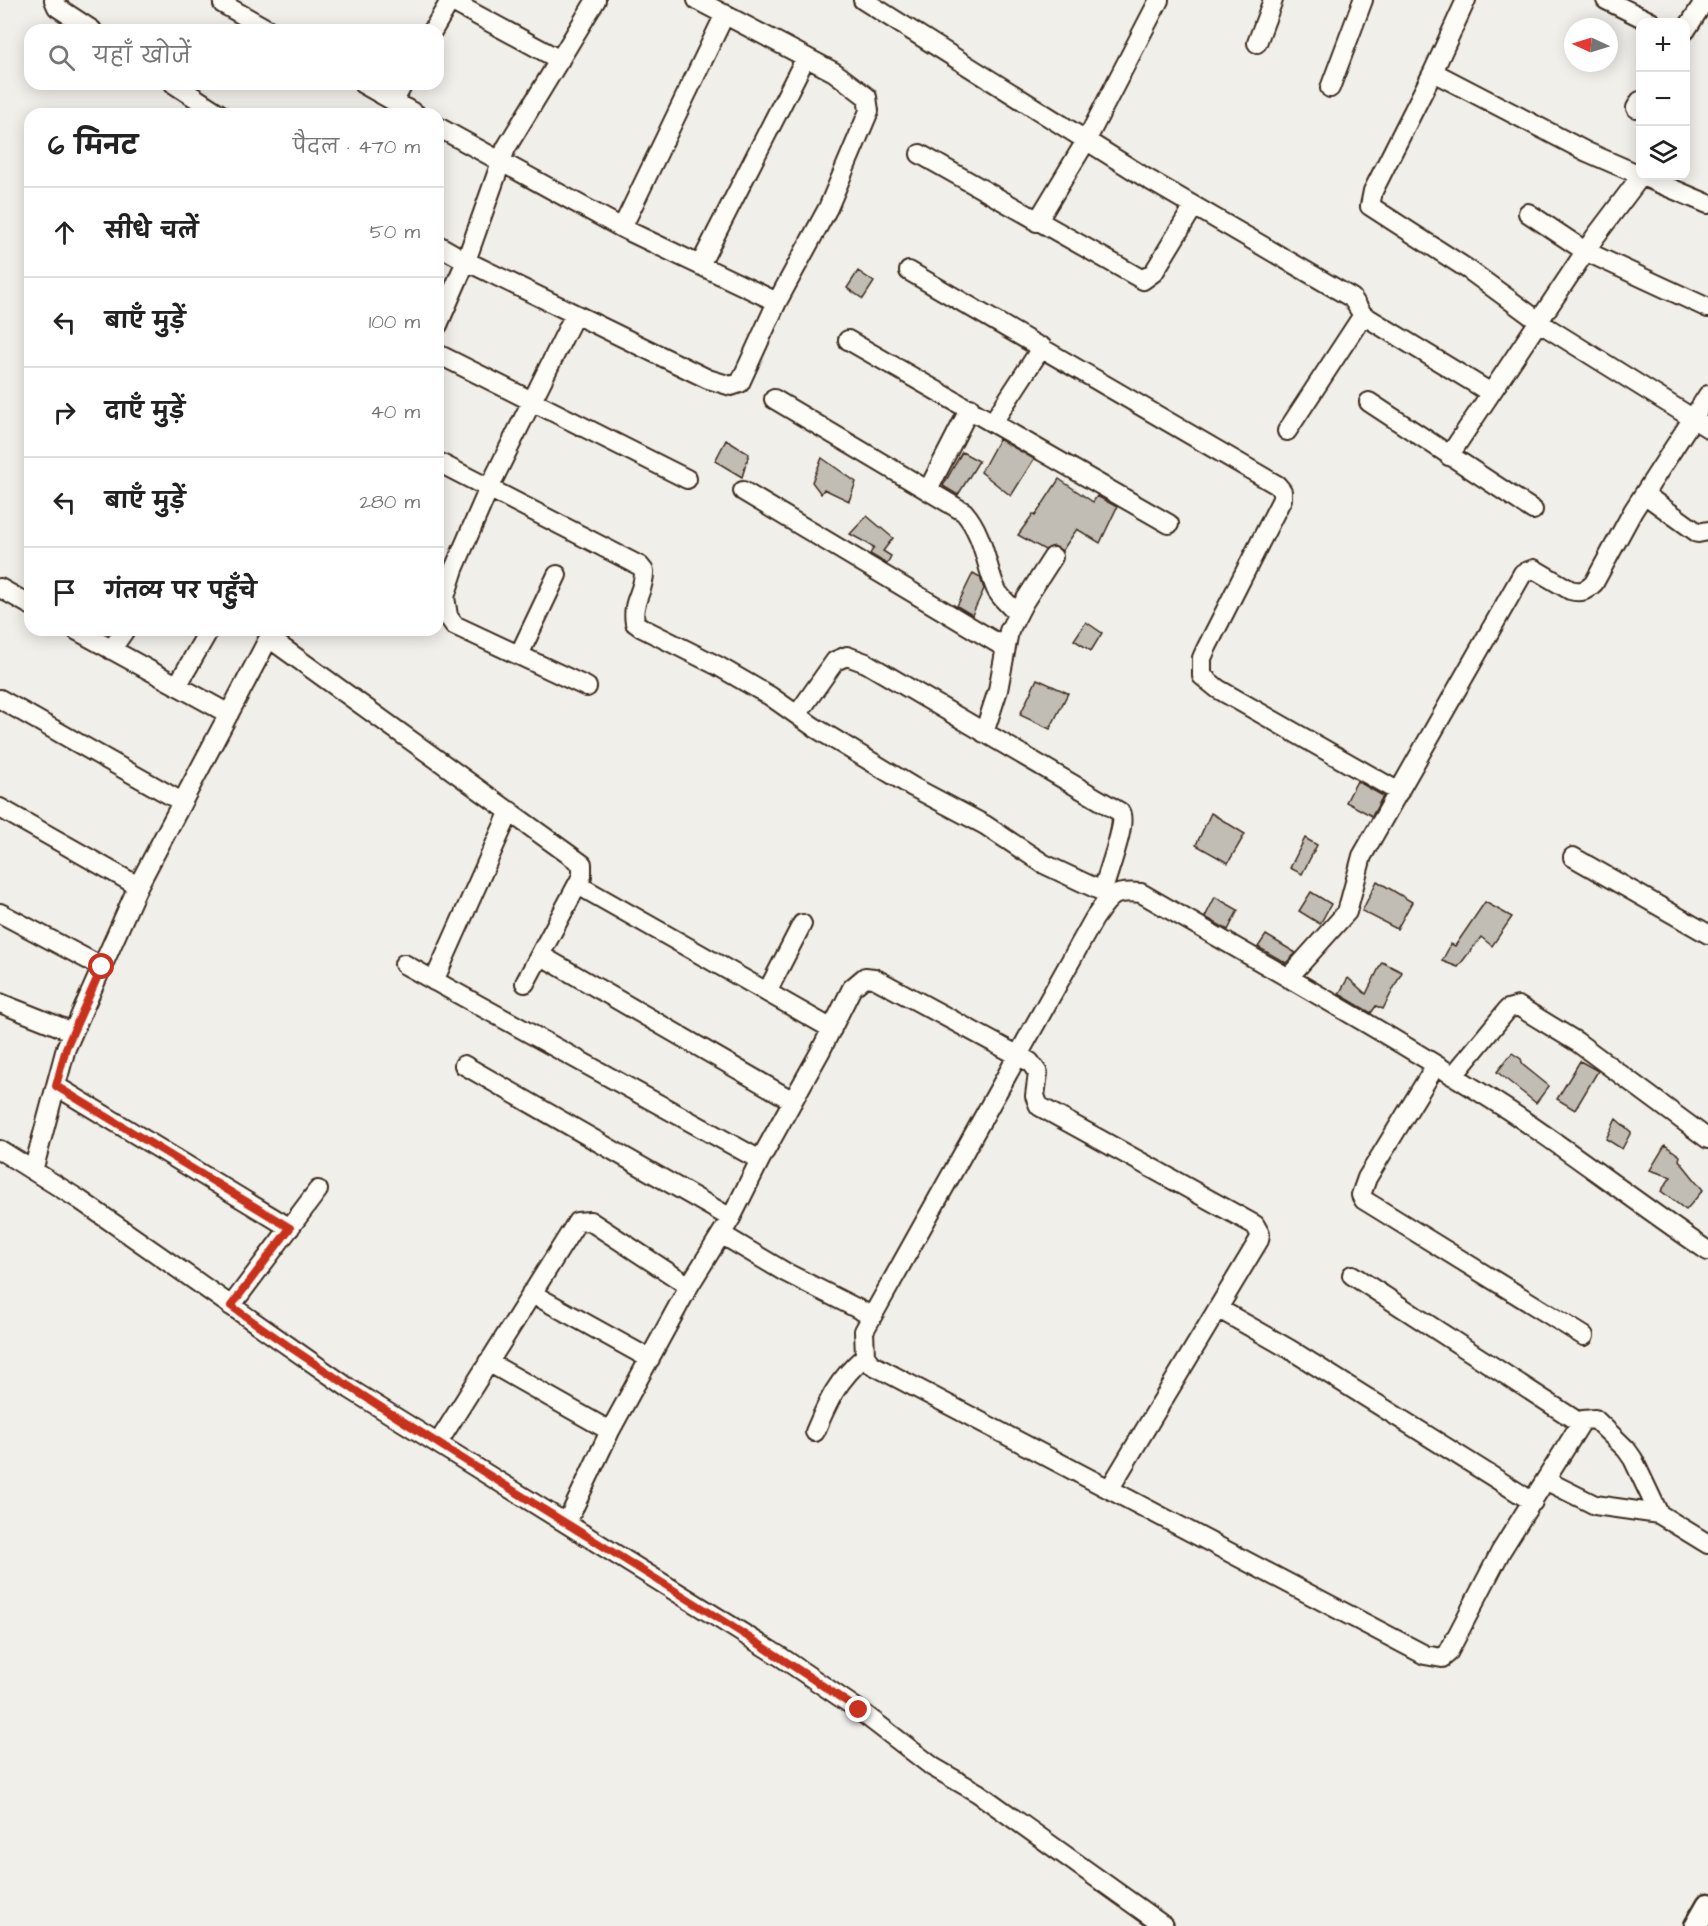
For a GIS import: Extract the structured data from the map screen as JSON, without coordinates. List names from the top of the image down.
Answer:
{
  "north": "left",
  "page": {
    "map_buttons": ["+", "−"],
    "search": "यहाँ खोजें",
    "heading": ["6 मिनट", "पैदल · 470 m"],
    "list": [
      ["सीधे चलें", "50 m"],
      ["बाएँ मुड़ें", "100 m"],
      ["दाएँ मुड़ें", "40 m"],
      ["बाएँ मुड़ें", "280 m"],
      "गंतव्य पर पहुँचे"
    ]
  }
}
